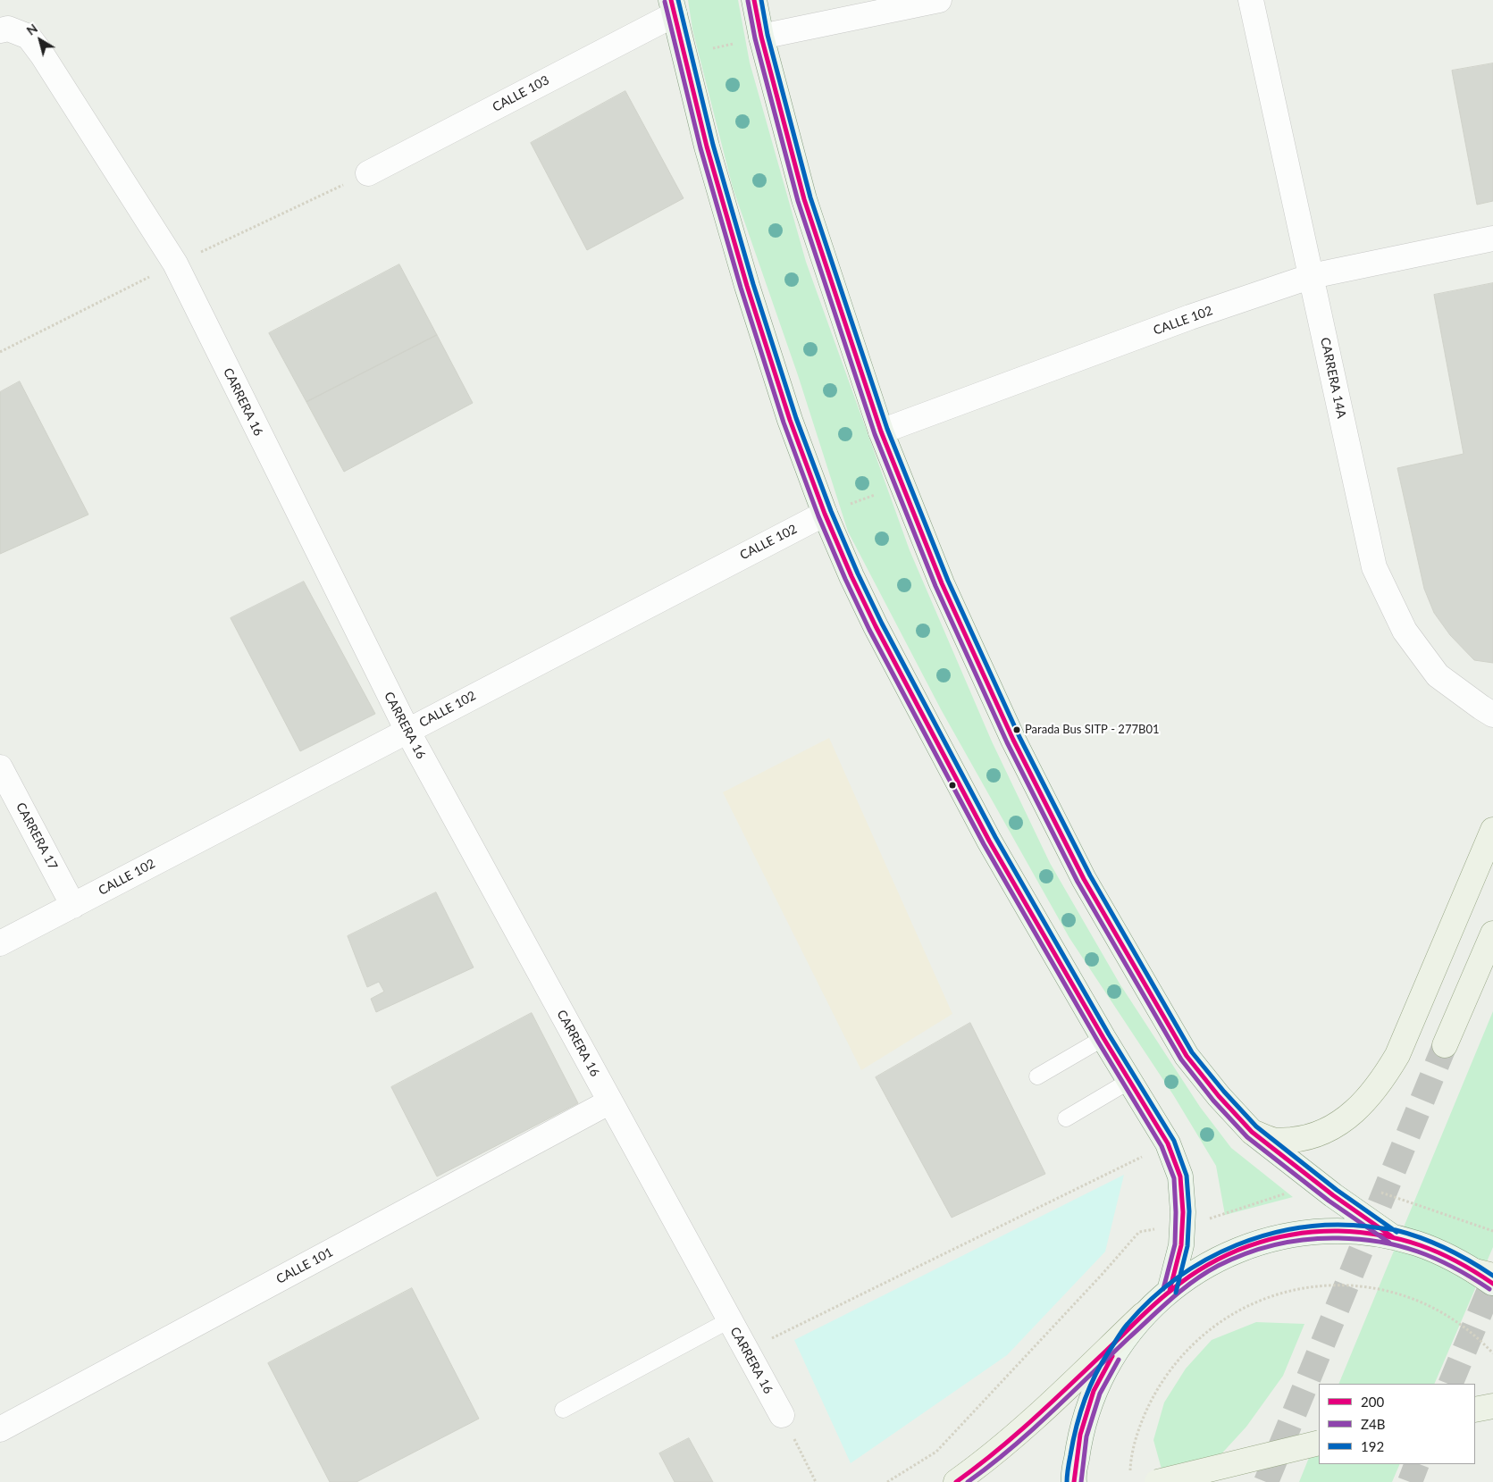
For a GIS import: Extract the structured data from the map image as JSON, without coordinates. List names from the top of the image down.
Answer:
{
  "streets": {
    "street": [
      "CALLE 103",
      "CALLE 102",
      "CARRERA 14A",
      "CARRERA 16",
      "CARRERA 17",
      "CALLE 101"
    ]
  },
  "crossings": [
    ["CALLE 102", "CARRERA 14A"],
    ["CALLE 102", "CARRERA 16"],
    ["CALLE 102", "CARRERA 17"],
    ["CARRERA 16", "CALLE 101"]
  ],
  "places": ["Parada Bus SITP - 277B01"],
  "lines": ["transit line 200", "transit line 192", "transit line Z4B"],
  "legend": ["200", "Z4B", "192"],
  "north": "top left"
}
